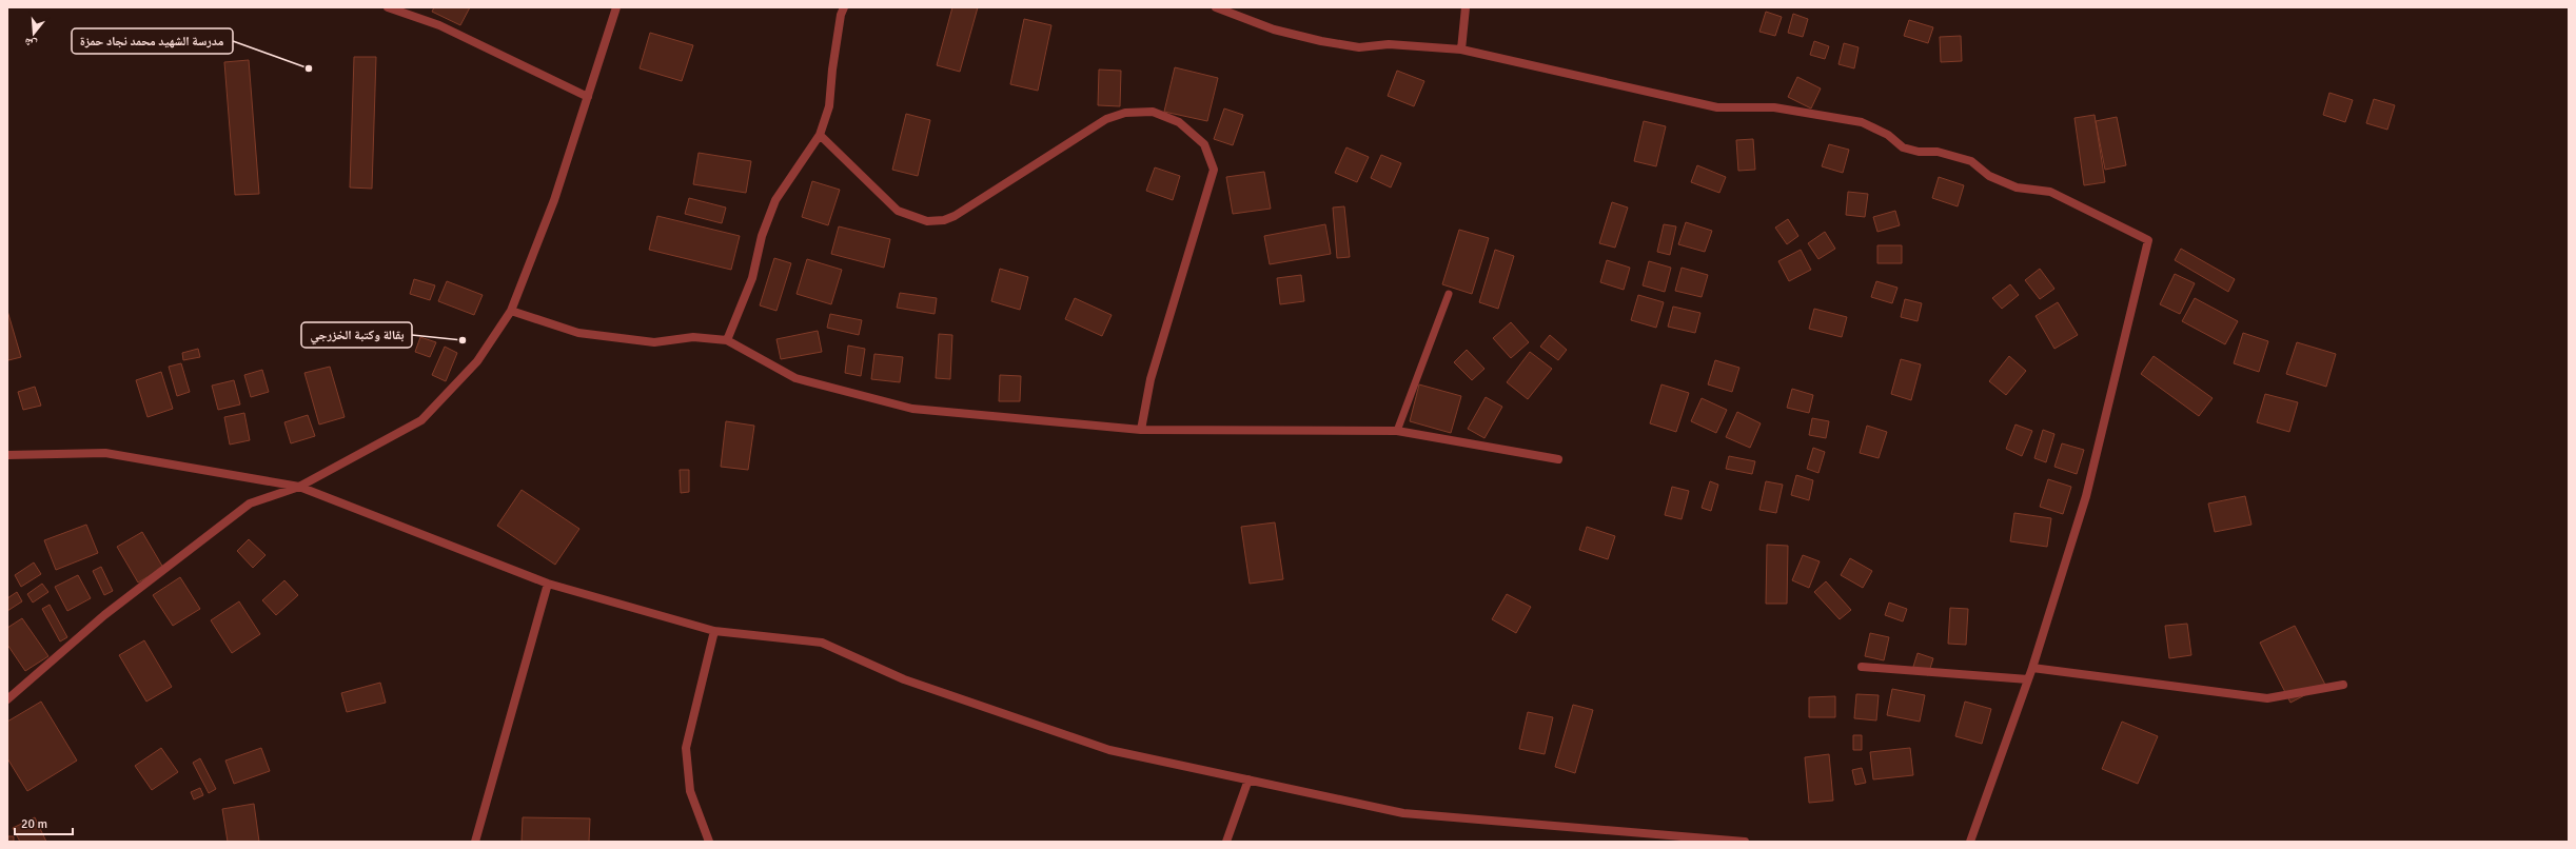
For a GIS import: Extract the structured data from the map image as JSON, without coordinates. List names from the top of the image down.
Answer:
{
  "places": ["مدرسة الشهيد محمد نجاد حمزة", "بقالة وكتبة الخزرجي"],
  "scale_bar": "20 m",
  "north": "bottom"
}
